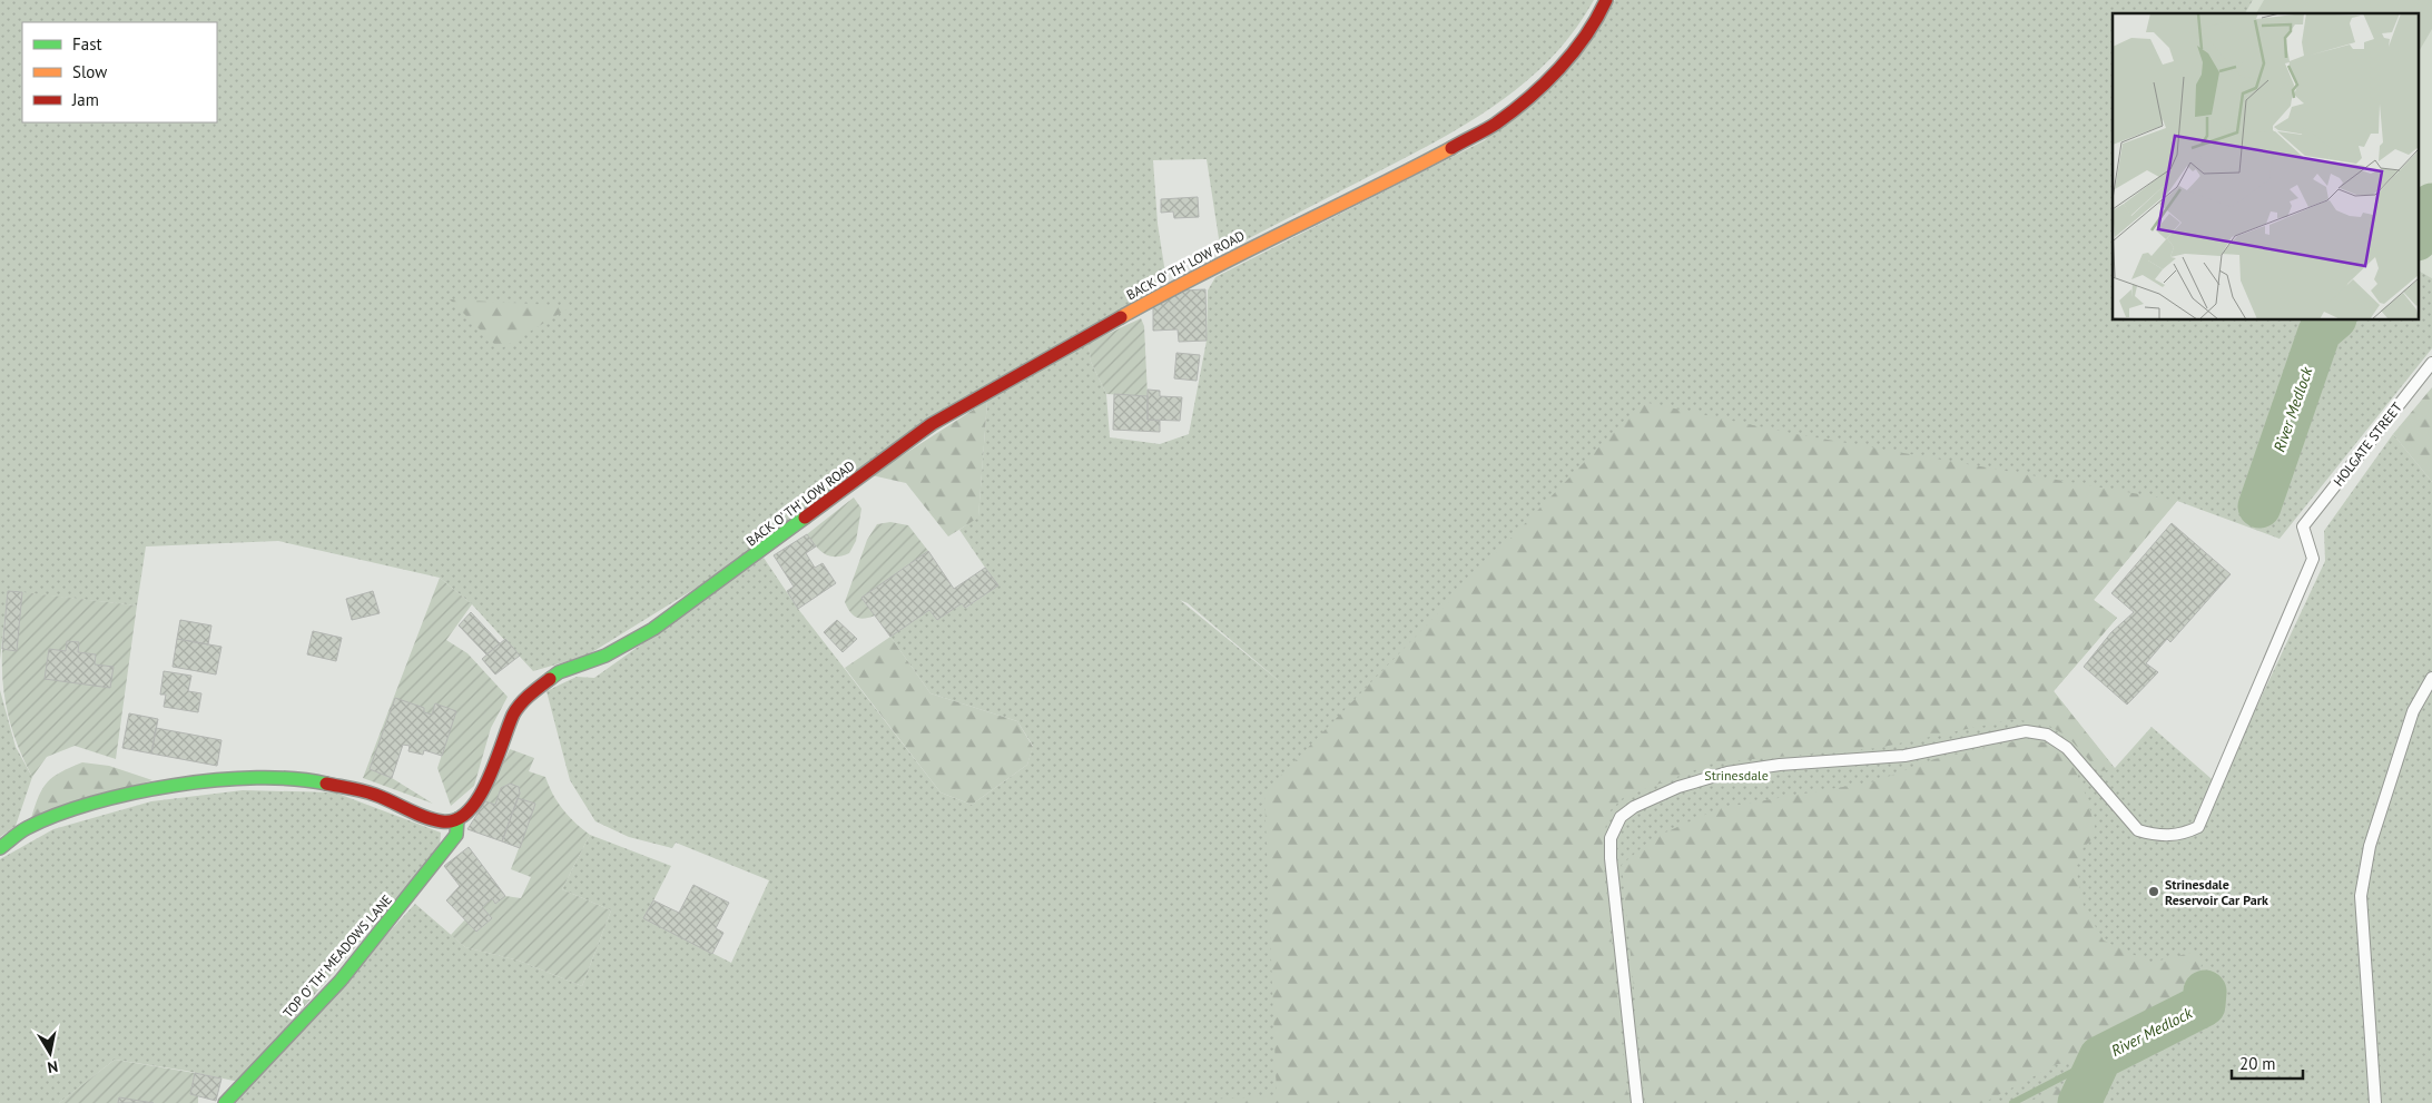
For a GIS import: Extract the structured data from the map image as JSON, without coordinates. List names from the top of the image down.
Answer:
{
  "streets": {
    "street": ["BACK O' TH' LOW ROAD", "TOP O' TH' MEADOWS LANE"],
    "lane": ["HOLGATE STREET"]
  },
  "crossings": [
    ["BACK O' TH' LOW ROAD", "TOP O' TH' MEADOWS LANE"]
  ],
  "water": ["River Medlock"],
  "parks": ["Strinesdale"],
  "places": ["Strinesdale Reservoir Car Park"],
  "legend": ["Fast", "Slow", "Jam"],
  "scale_bar": "20 m",
  "north": "bottom"
}
